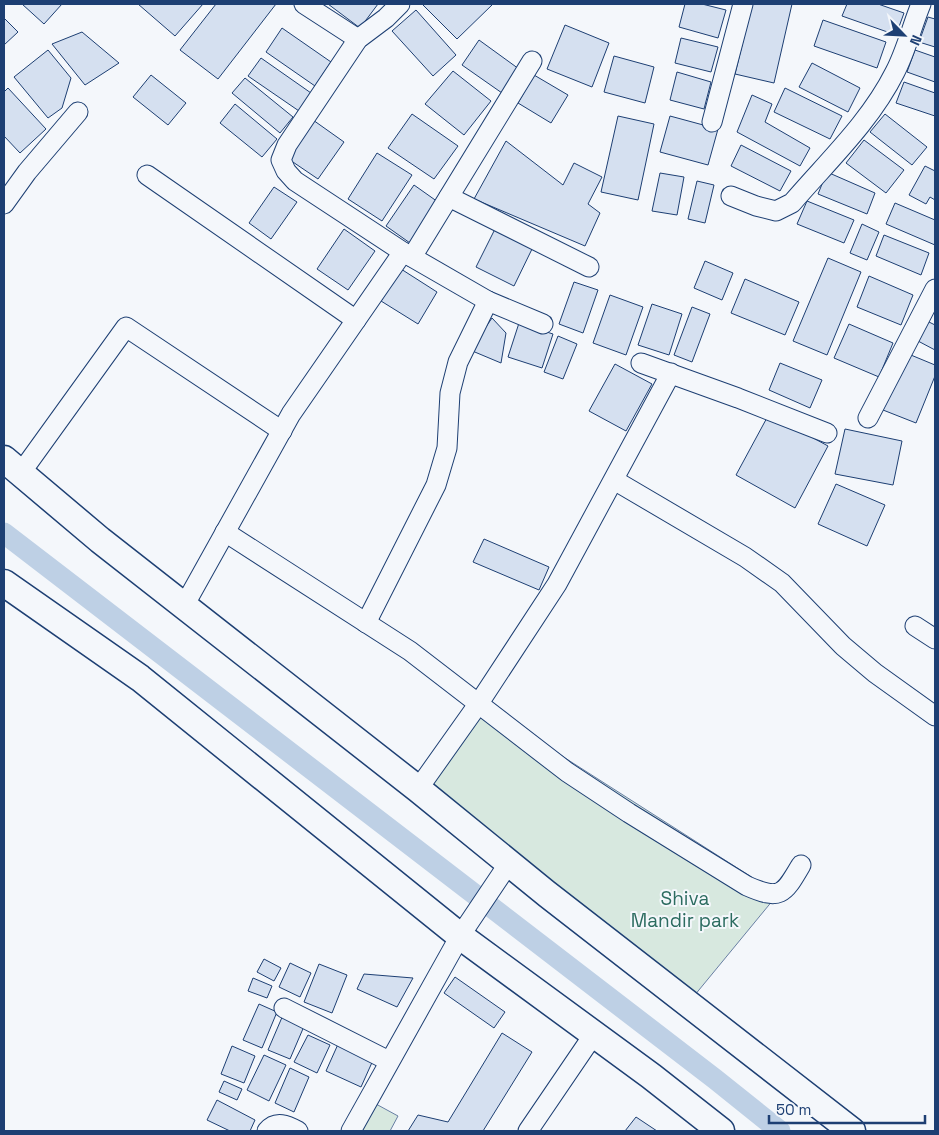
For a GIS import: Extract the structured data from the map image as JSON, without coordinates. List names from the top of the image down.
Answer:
{
  "parks": ["Shiva Mandir park"],
  "scale_bar": "50 m",
  "north": "bottom right"
}
